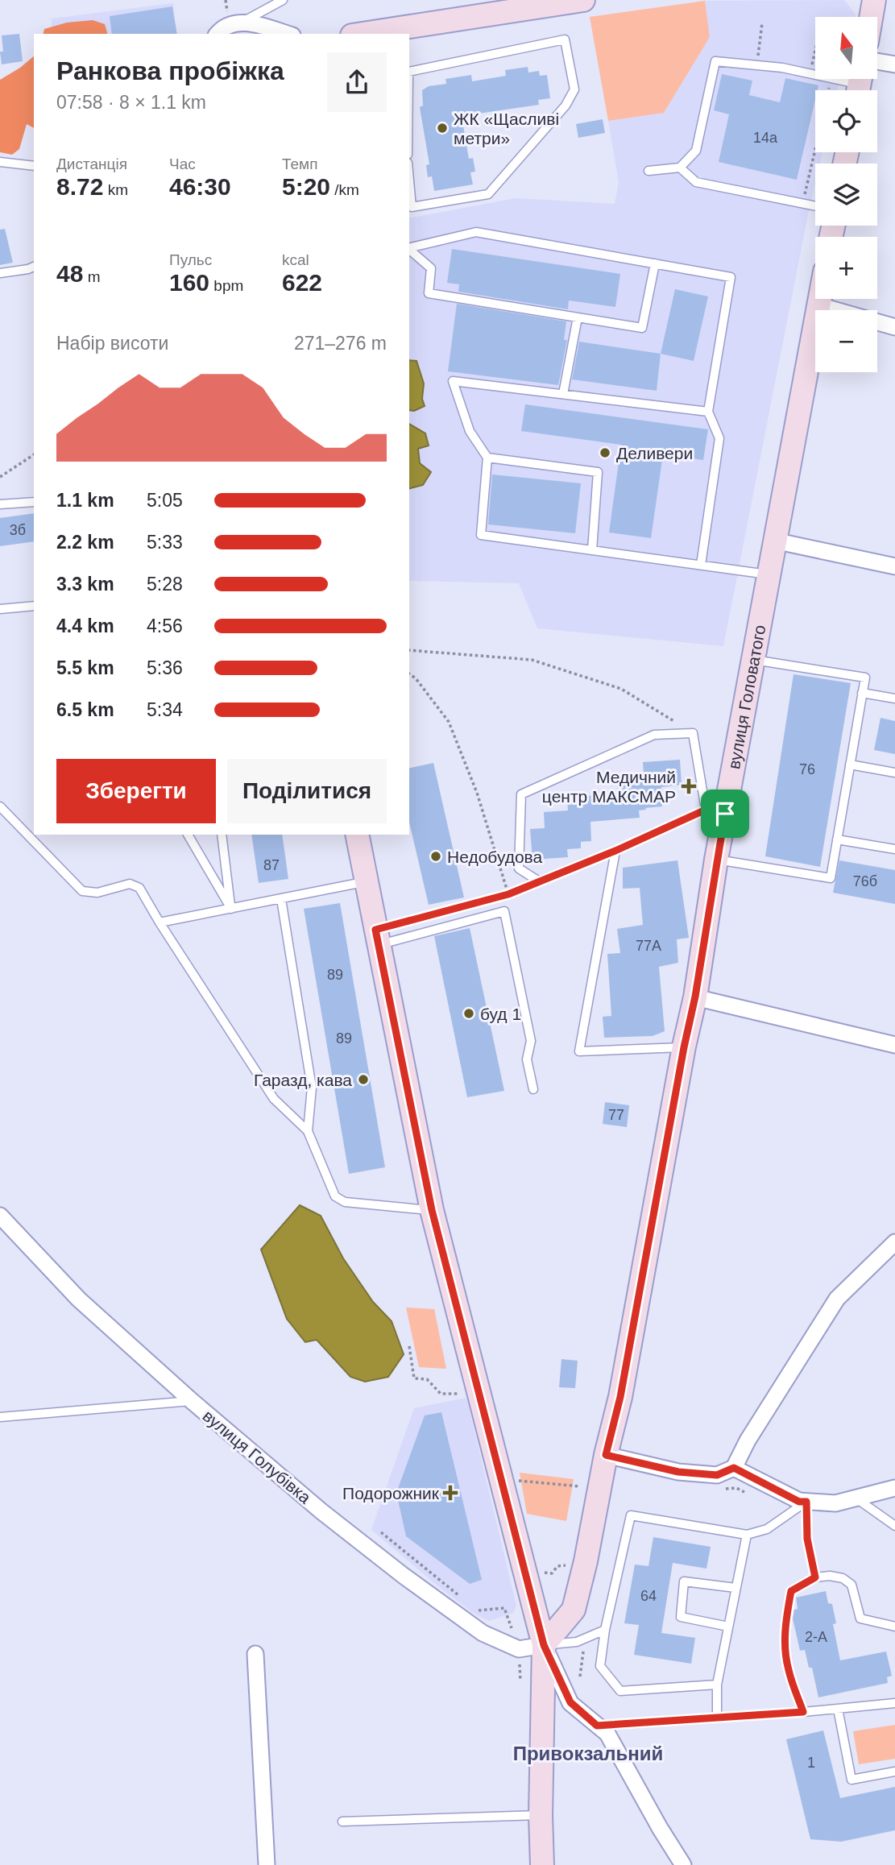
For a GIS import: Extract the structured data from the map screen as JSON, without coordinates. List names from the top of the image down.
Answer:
{
  "streets": {
    "main road": ["вулиця Головатого"],
    "street": ["вулиця Голубівка"]
  },
  "crossings": [
    ["вулиця Головатого", "вулиця Голубівка"]
  ],
  "districts": ["Привокзальний"],
  "places": {
    "other": [
      "ЖК «Щасливі метри»",
      "Деливери",
      "Недобудова",
      "буд 1",
      "Гаразд, кава"
    ],
    "health": ["Медичний центр МАКСМАР", "Подорожник"]
  },
  "house_numbers": [
    "14а",
    "3б",
    "76",
    "87",
    "76б",
    "77А",
    "89",
    "89",
    "77",
    "64",
    "2-А",
    "1"
  ],
  "north": "top",
  "page": {
    "map_buttons": ["+", "−"],
    "heading": ["Ранкова пробіжка", "07:58 · 8 × 1.1 km"],
    "stats": [
      ["Дистанція", "8.72 km"],
      ["Час", "46:30"],
      ["Темп", "5:20 /km"],
      ["48 m"],
      ["Пульс", "160 bpm"],
      ["kcal", "622"]
    ],
    "chart": ["Набір висоти", "271–276 m"],
    "list": [
      {
        "name": "1.1 km",
        "note": "5:05"
      },
      {
        "name": "2.2 km",
        "note": "5:33"
      },
      {
        "name": "3.3 km",
        "note": "5:28"
      },
      {
        "name": "4.4 km",
        "note": "4:56"
      },
      {
        "name": "5.5 km",
        "note": "5:36"
      },
      {
        "name": "6.5 km",
        "note": "5:34"
      }
    ],
    "buttons": ["Зберегти", "Поділитися"]
  }
}
